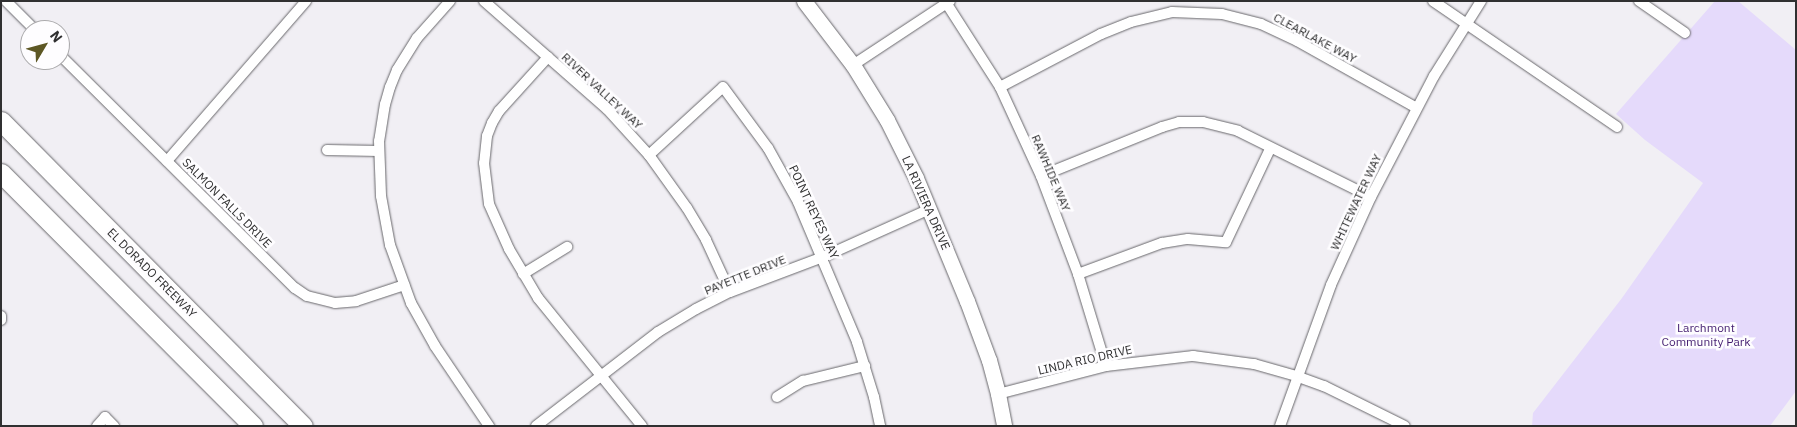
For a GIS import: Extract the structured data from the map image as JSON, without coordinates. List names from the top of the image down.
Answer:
{
  "streets": {
    "highway": ["EL DORADO FREEWAY"],
    "street": [
      "CLEARLAKE WAY",
      "RIVER VALLEY WAY",
      "RAWHIDE WAY",
      "WHITEWATER WAY",
      "SALMON FALLS DRIVE",
      "LA RIVIERA DRIVE",
      "POINT REYES WAY",
      "PAYETTE DRIVE",
      "LINDA RIO DRIVE"
    ]
  },
  "crossings": [
    ["CLEARLAKE WAY", "RAWHIDE WAY"],
    ["CLEARLAKE WAY", "WHITEWATER WAY"],
    ["RIVER VALLEY WAY", "POINT REYES WAY"],
    ["RIVER VALLEY WAY", "PAYETTE DRIVE"],
    ["RAWHIDE WAY", "LINDA RIO DRIVE"],
    ["WHITEWATER WAY", "LINDA RIO DRIVE"],
    ["LA RIVIERA DRIVE", "PAYETTE DRIVE"],
    ["LA RIVIERA DRIVE", "LINDA RIO DRIVE"],
    ["POINT REYES WAY", "PAYETTE DRIVE"]
  ],
  "parks": ["Larchmont Community Park"],
  "north": "top right"
}
